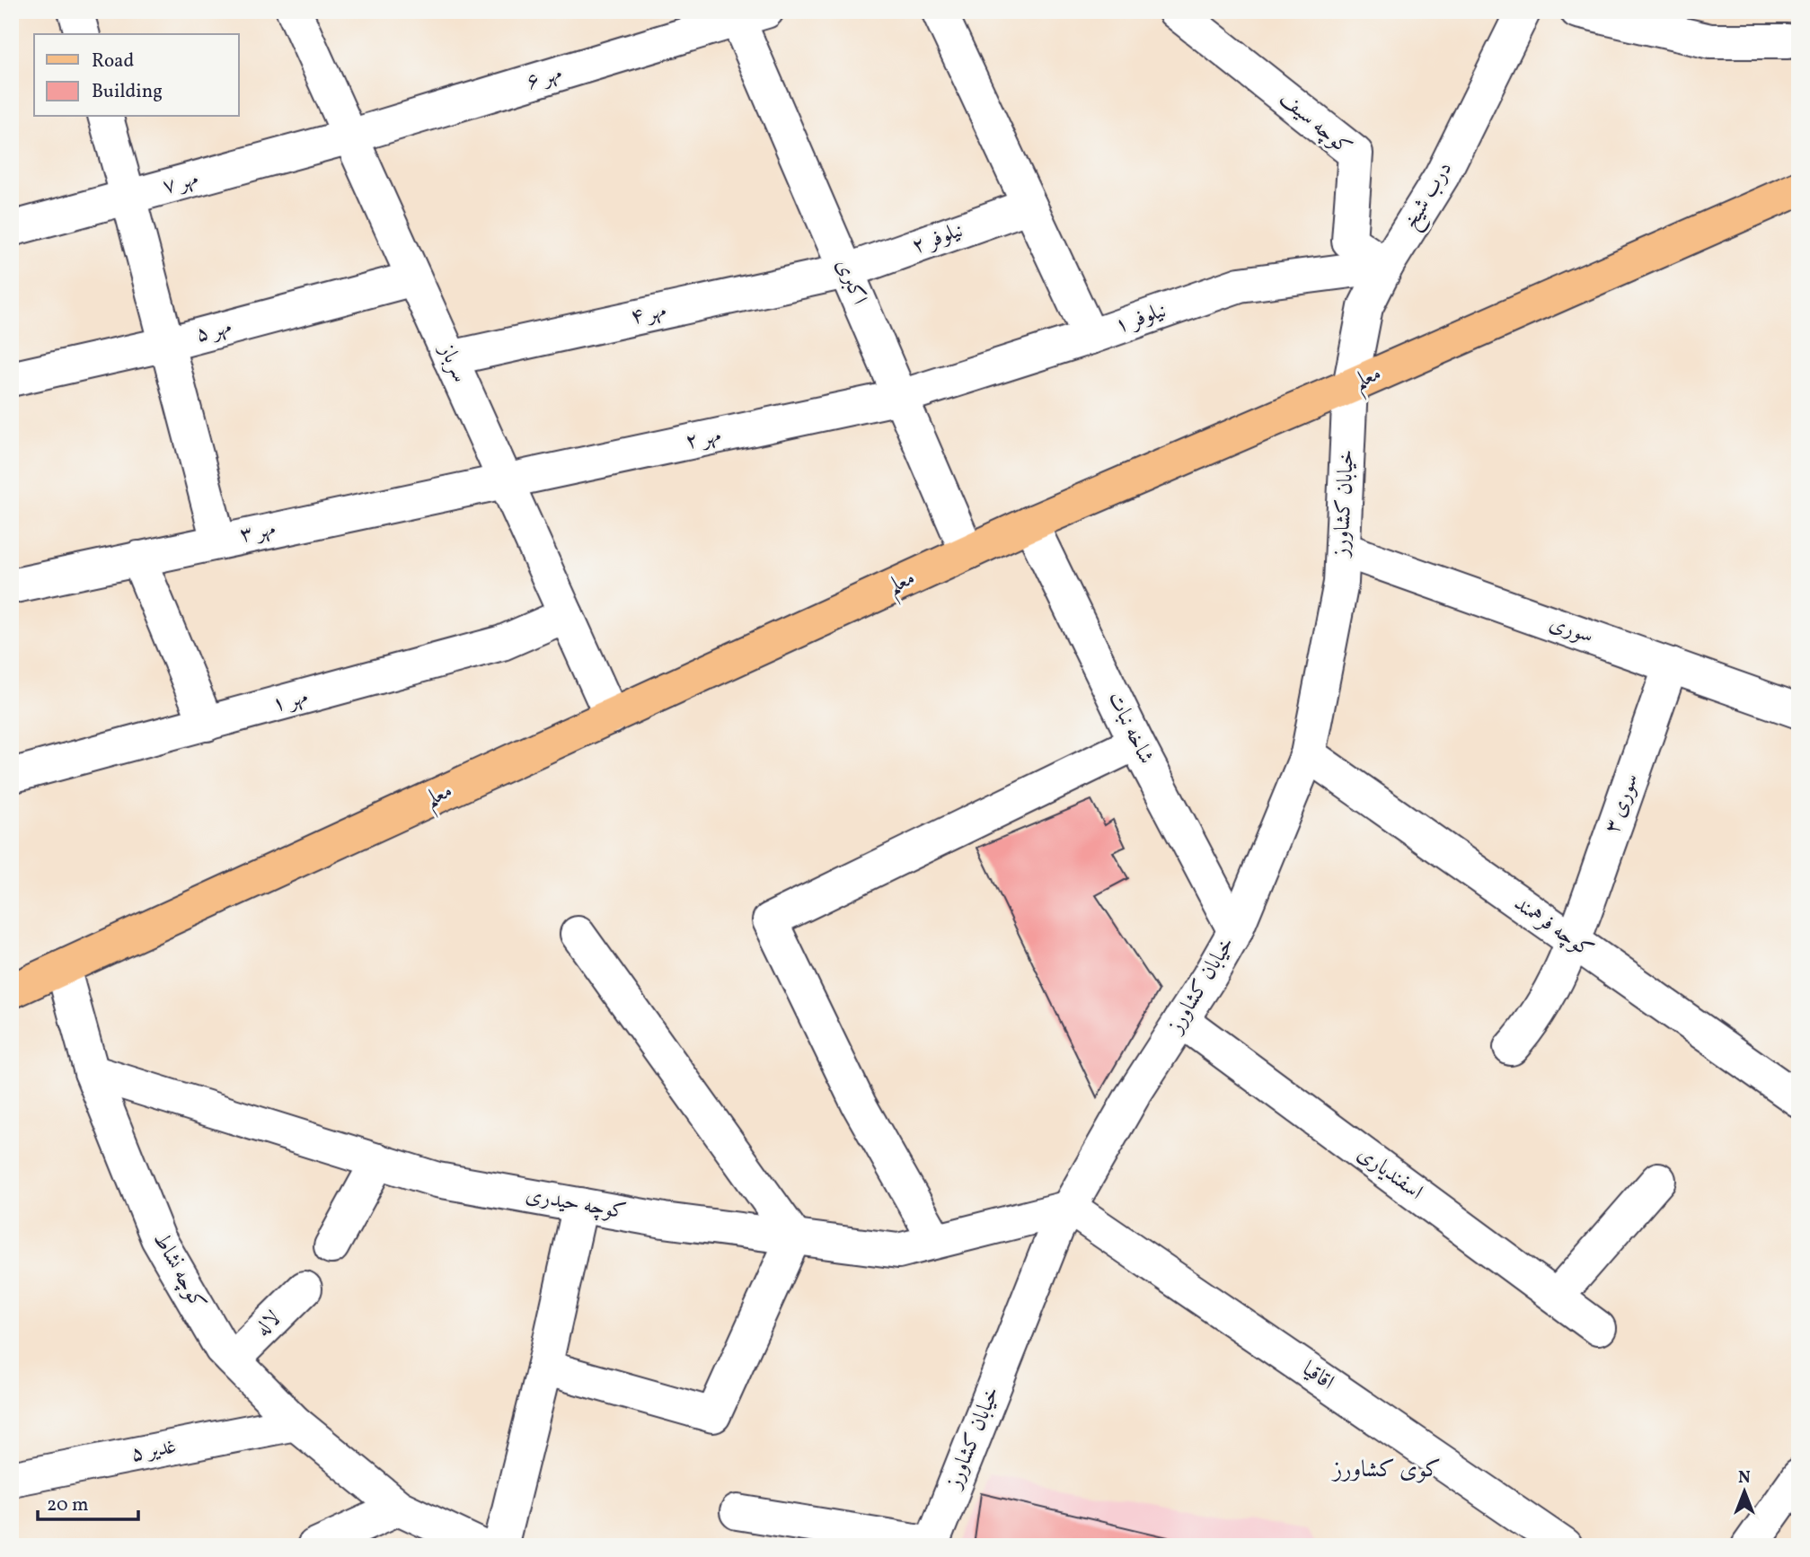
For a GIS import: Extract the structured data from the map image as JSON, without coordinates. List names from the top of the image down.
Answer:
{
  "streets": {
    "main road": ["معلم"],
    "street": [
      "مهر ۶",
      "کوچه سیف",
      "مهر ۷",
      "درب شیخ",
      "نیلوفر ۲",
      "اکبری",
      "مهر ۴",
      "نیلوفر ۱",
      "مهر ۵",
      "سرباز",
      "مهر ۲",
      "خیابان کشاورز",
      "مهر ۳",
      "سوری",
      "مهر ۱",
      "شاخه نبات",
      "سوری ۳",
      "کوچه فرهمند",
      "اسفندیاری",
      "کوچه حیدری",
      "کوچه نشاط",
      "لاله",
      "اقاقیا",
      "غدیر ۵"
    ]
  },
  "crossings": [
    ["مهر ۶", "مهر ۷"],
    ["مهر ۶", "اکبری"],
    ["مهر ۶", "سرباز"],
    ["کوچه سیف", "درب شیخ"],
    ["کوچه سیف", "نیلوفر ۱"],
    ["مهر ۷", "سرباز"],
    ["درب شیخ", "نیلوفر ۱"],
    ["درب شیخ", "معلم"],
    ["درب شیخ", "خیابان کشاورز"],
    ["نیلوفر ۲", "اکبری"],
    ["نیلوفر ۲", "مهر ۴"],
    ["اکبری", "مهر ۴"],
    ["اکبری", "نیلوفر ۱"],
    ["اکبری", "معلم"],
    ["اکبری", "مهر ۲"],
    ["مهر ۴", "سرباز"],
    ["نیلوفر ۱", "مهر ۲"],
    ["مهر ۵", "سرباز"],
    ["سرباز", "معلم"],
    ["سرباز", "مهر ۲"],
    ["سرباز", "مهر ۳"],
    ["سرباز", "مهر ۱"],
    ["معلم", "خیابان کشاورز"],
    ["معلم", "شاخه نبات"],
    ["معلم", "کوچه نشاط"],
    ["مهر ۲", "مهر ۳"],
    ["خیابان کشاورز", "سوری"],
    ["خیابان کشاورز", "شاخه نبات"],
    ["خیابان کشاورز", "کوچه فرهمند"],
    ["خیابان کشاورز", "اسفندیاری"],
    ["خیابان کشاورز", "کوچه حیدری"],
    ["خیابان کشاورز", "اقاقیا"],
    ["سوری", "سوری ۳"],
    ["سوری ۳", "کوچه فرهمند"],
    ["کوچه حیدری", "کوچه نشاط"],
    ["کوچه حیدری", "اقاقیا"],
    ["کوچه نشاط", "لاله"],
    ["کوچه نشاط", "غدیر ۵"]
  ],
  "districts": ["کوی کشاورز"],
  "legend": ["Road", "Building"],
  "scale_bar": "20 m",
  "north": "top"
}
